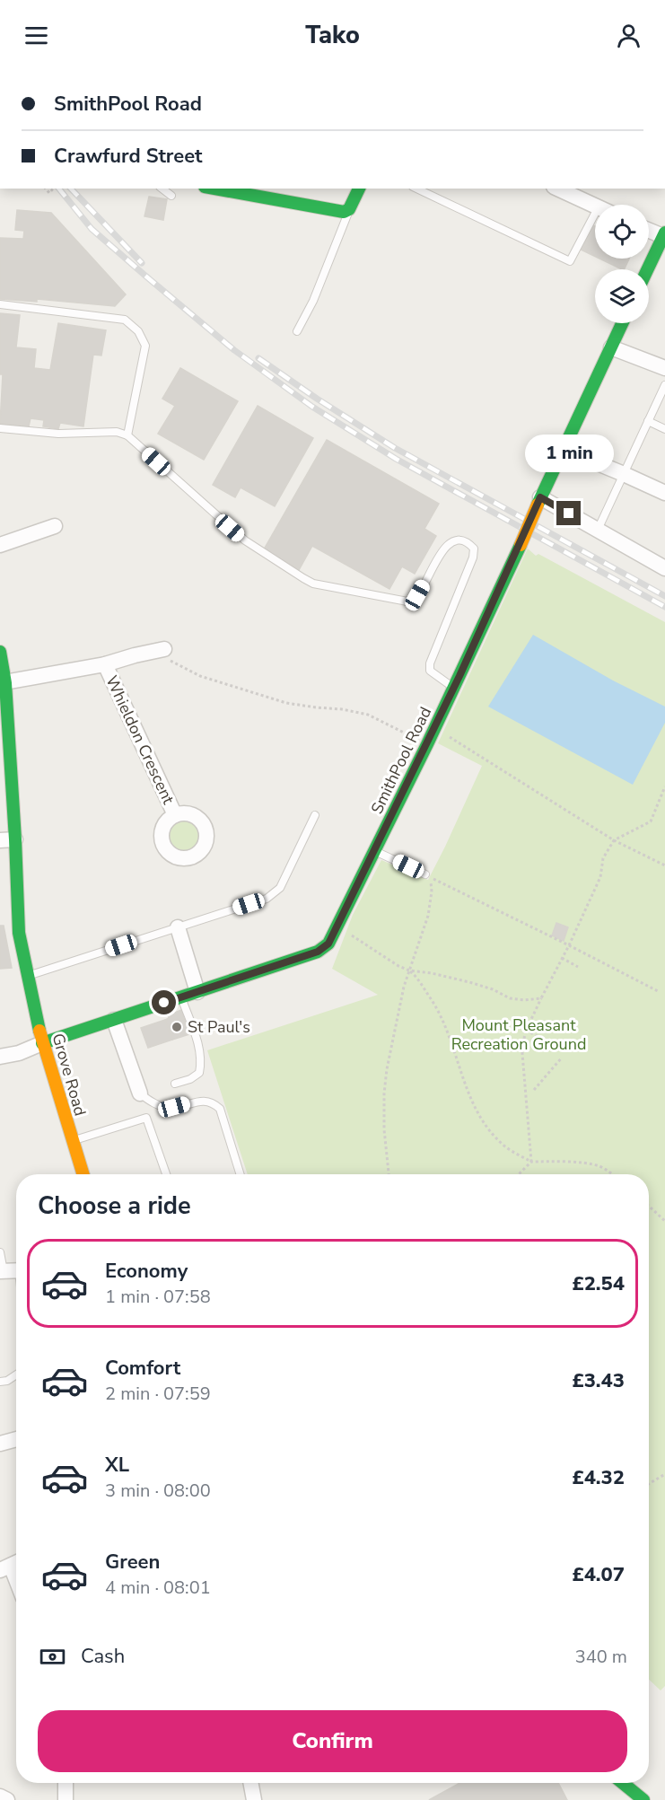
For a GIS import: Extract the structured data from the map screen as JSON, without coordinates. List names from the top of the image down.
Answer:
{
  "streets": {
    "street": ["Whieldon Crescent", "SmithPool Road", "Grove Road"]
  },
  "crossings": [
    ["SmithPool Road", "Grove Road"]
  ],
  "parks": ["Mount Pleasant Recreation Ground"],
  "places": ["St Paul's"],
  "page": {
    "header": "Tako",
    "banner": ["SmithPool Road", "Crawfurd Street"],
    "bubble": "1 min",
    "heading": "Choose a ride",
    "list": [
      {
        "name": "Economy",
        "note": "1 min · 07:58",
        "value": "£2.54"
      },
      {
        "name": "Comfort",
        "note": "2 min · 07:59",
        "value": "£3.43"
      },
      {
        "name": "XL",
        "note": "3 min · 08:00",
        "value": "£4.32"
      },
      {
        "name": "Green",
        "note": "4 min · 08:01",
        "value": "£4.07"
      }
    ],
    "pay": ["Cash", "340 m"],
    "buttons": "Confirm"
  }
}
